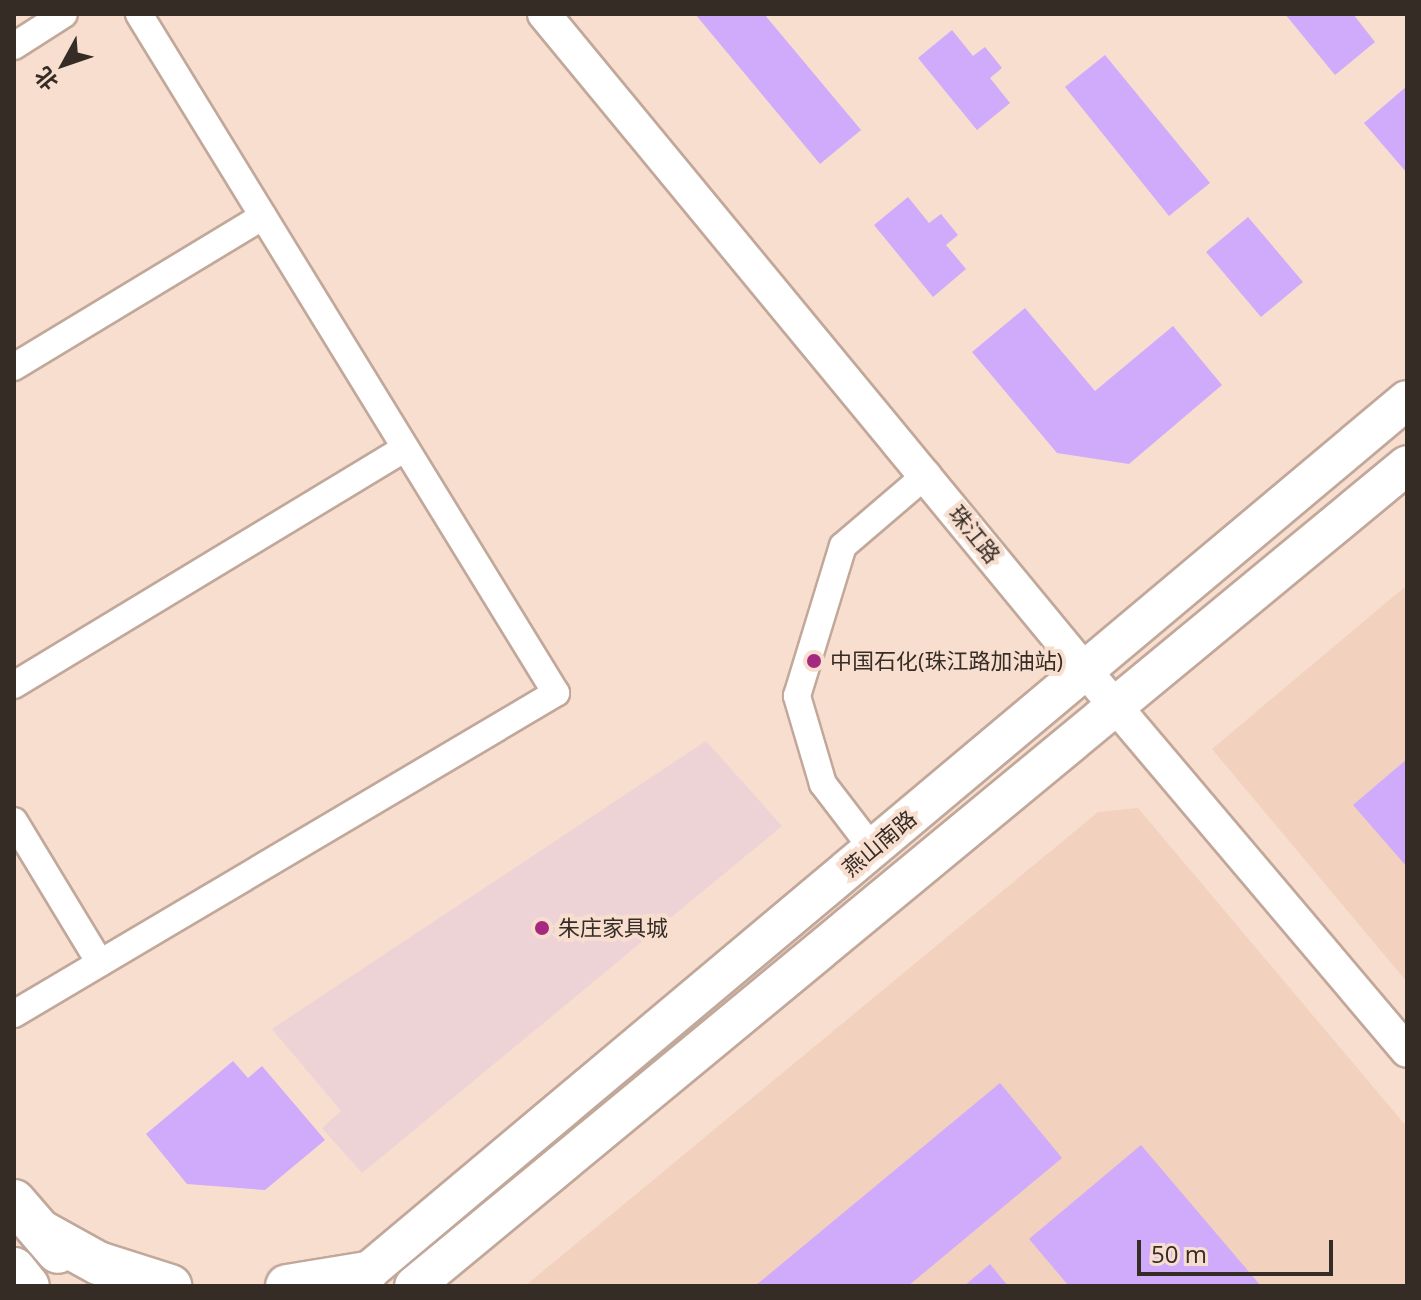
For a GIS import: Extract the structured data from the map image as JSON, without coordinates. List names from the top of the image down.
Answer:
{
  "streets": {
    "main road": ["燕山南路"],
    "street": ["珠江路"]
  },
  "crossings": [
    ["珠江路", "燕山南路"]
  ],
  "places": ["中国石化(珠江路加油站)", "朱庄家具城"],
  "scale_bar": "50 m",
  "north": "bottom left"
}
